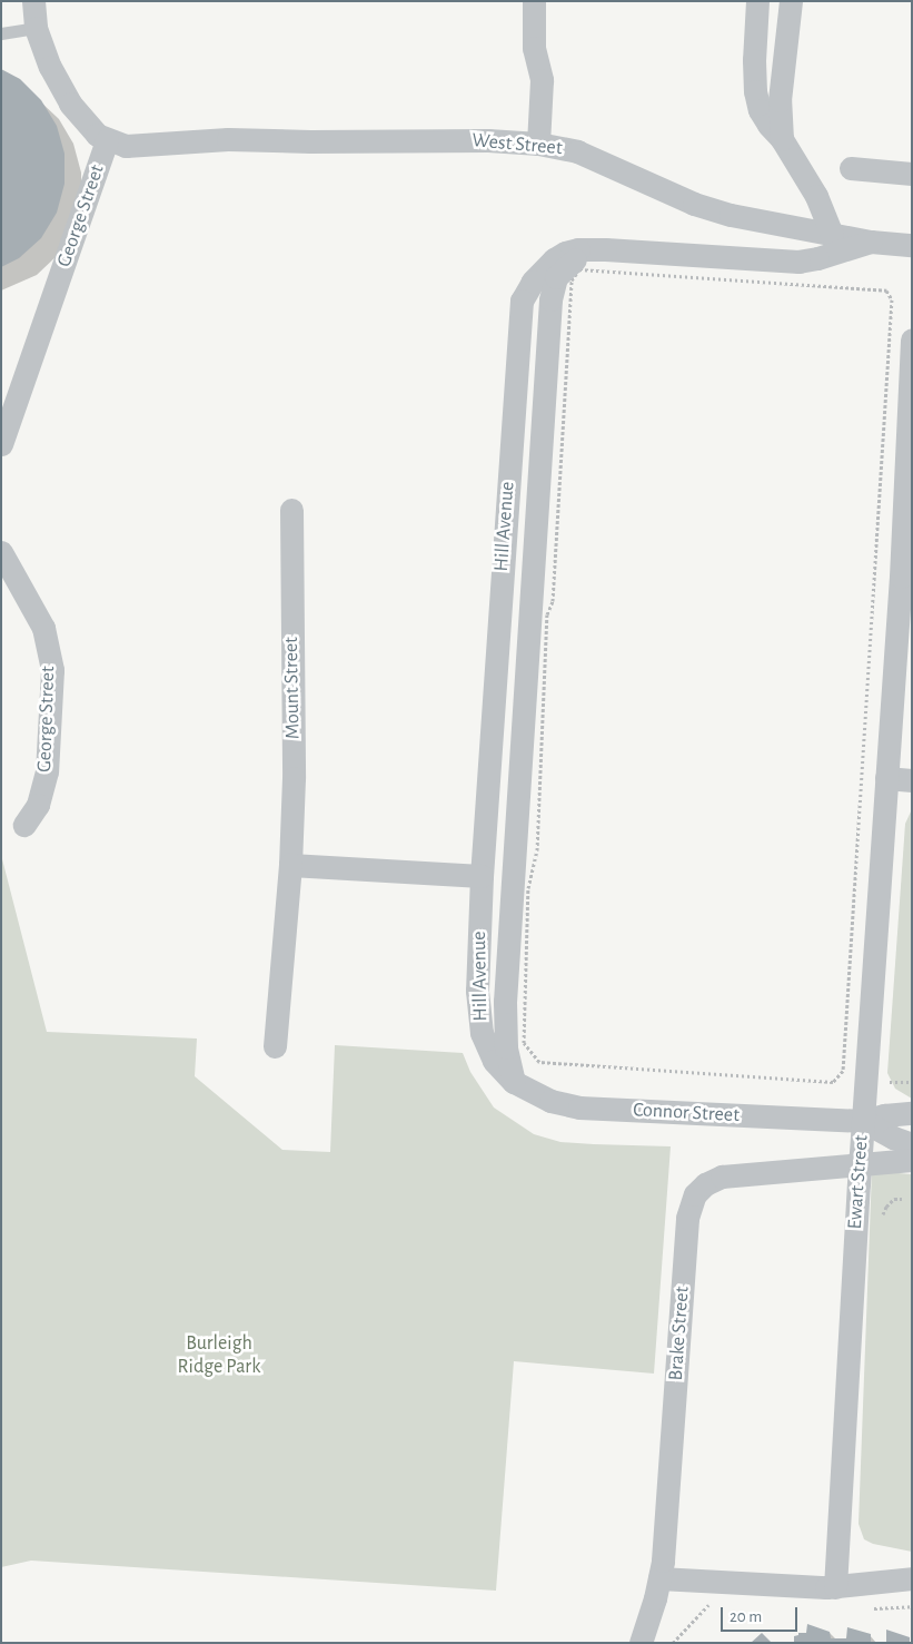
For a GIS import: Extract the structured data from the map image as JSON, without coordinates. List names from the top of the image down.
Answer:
{
  "streets": {
    "street": [
      "West Street",
      "George Street",
      "Hill Avenue",
      "Mount Street",
      "Connor Street",
      "Ewart Street",
      "Brake Street"
    ]
  },
  "crossings": [
    ["West Street", "George Street"],
    ["West Street", "Hill Avenue"],
    ["Hill Avenue", "Connor Street"],
    ["Connor Street", "Ewart Street"],
    ["Ewart Street", "Brake Street"]
  ],
  "parks": ["Burleigh Ridge Park"],
  "scale_bar": "20 m"
}
